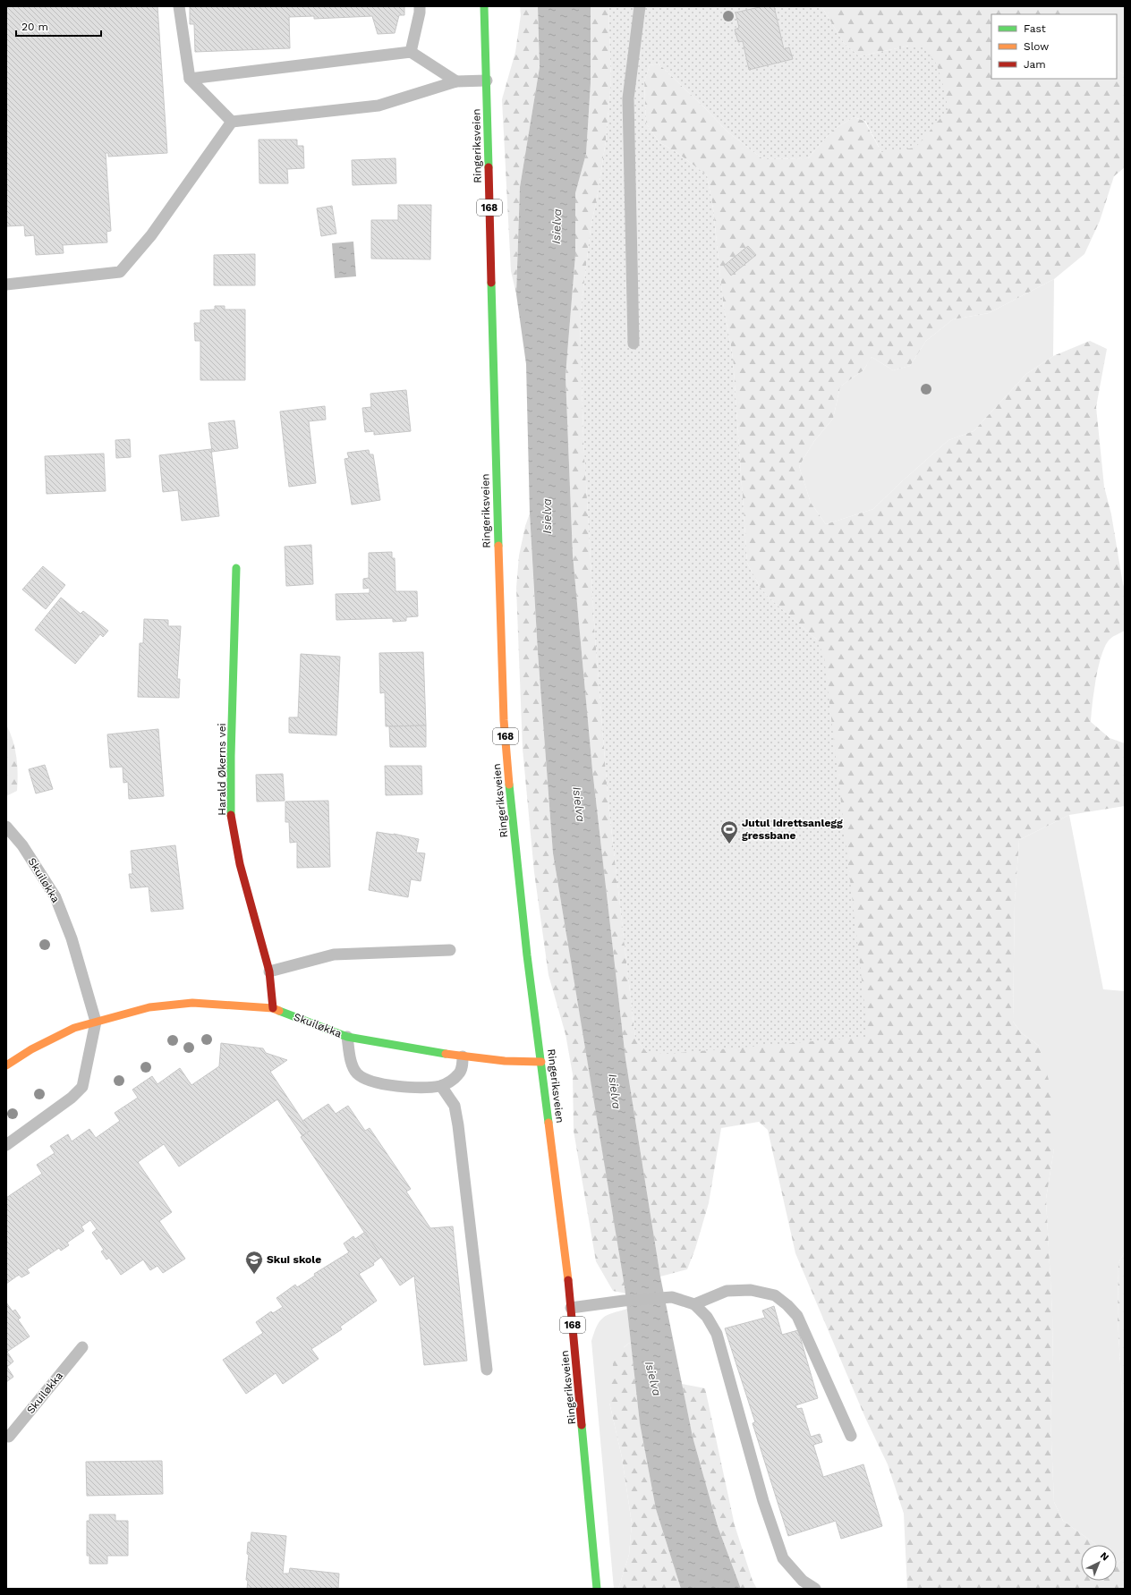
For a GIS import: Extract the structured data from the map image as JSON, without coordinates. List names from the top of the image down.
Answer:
{
  "streets": {
    "main road": [
      "Ringeriksveien",
      "168",
      "Harald Økerns vei",
      "Skuiløkka"
    ]
  },
  "crossings": [
    ["Ringeriksveien", "Skuiløkka"],
    ["Harald Økerns vei", "Skuiløkka"]
  ],
  "water": ["Isielva"],
  "places": {
    "sports": ["Jutul idrettsanlegg gressbane"],
    "school or university": ["Skui skole"]
  },
  "legend": ["Fast", "Slow", "Jam"],
  "scale_bar": "20 m",
  "north": "top right"
}
